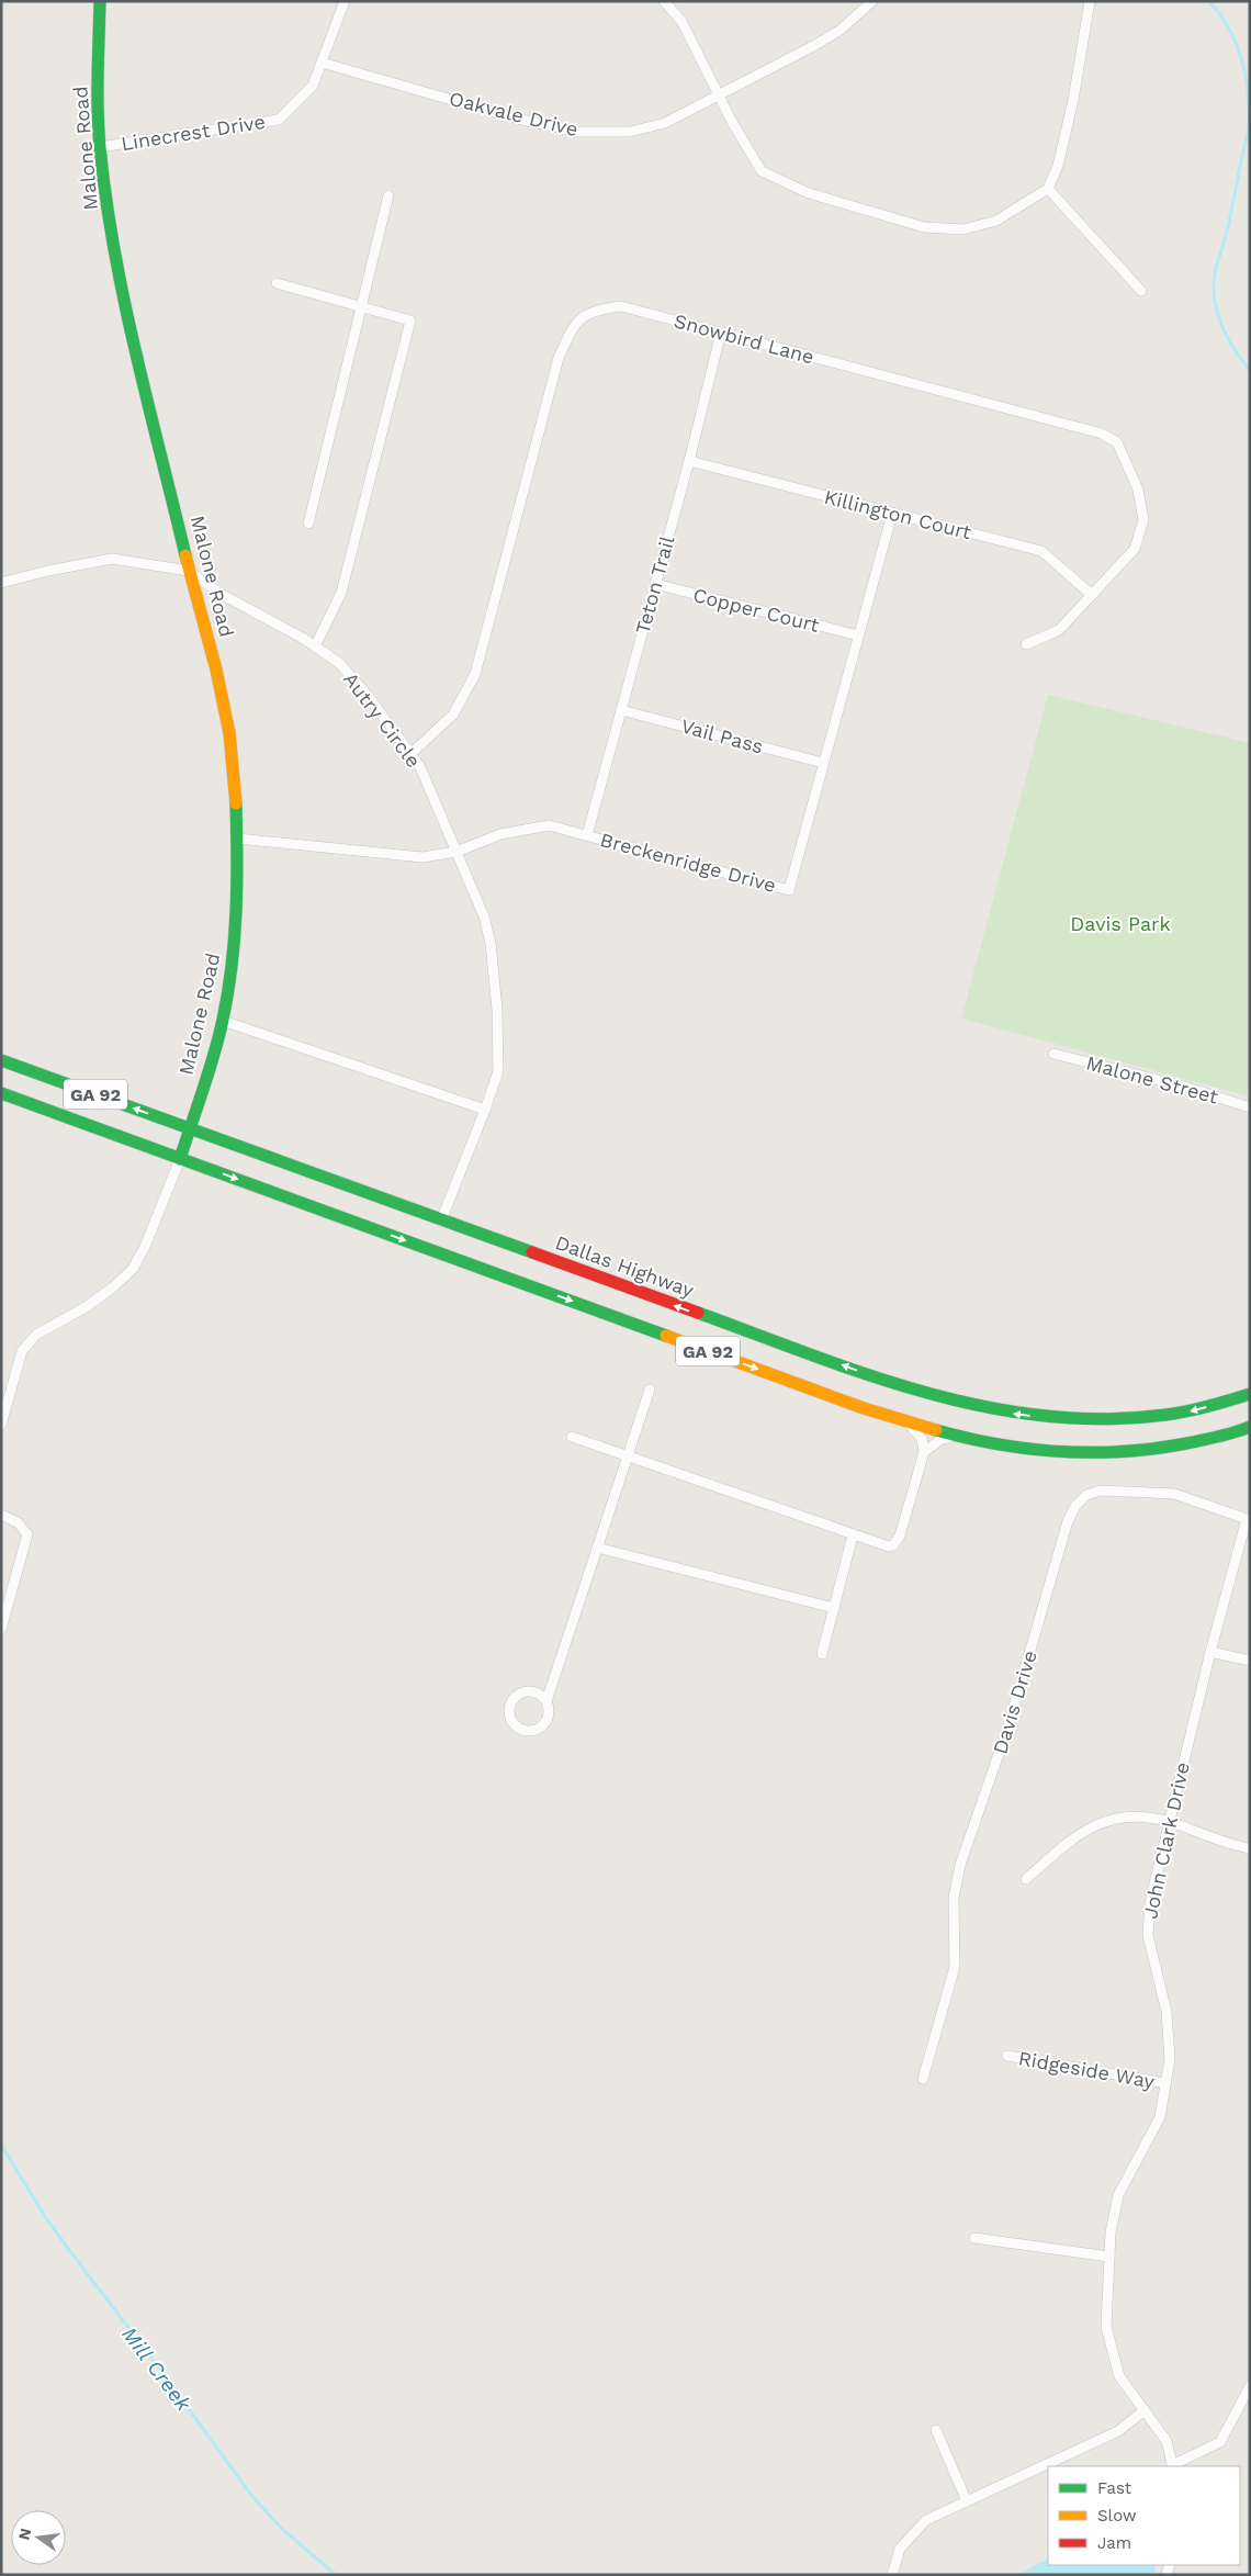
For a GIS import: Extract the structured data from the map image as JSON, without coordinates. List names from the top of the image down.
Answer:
{
  "streets": {
    "main road": ["Malone Road", "GA 92", "Dallas Highway"],
    "street": [
      "Oakvale Drive",
      "Linecrest Drive",
      "Snowbird Lane",
      "Killington Court",
      "Teton Trail",
      "Copper Court",
      "Autry Circle",
      "Vail Pass",
      "Breckenridge Drive",
      "Malone Street",
      "Davis Drive",
      "John Clark Drive",
      "Ridgeside Way"
    ]
  },
  "crossings": [
    ["Oakvale Drive", "Linecrest Drive"],
    ["Linecrest Drive", "Malone Road"],
    ["Malone Road", "Autry Circle"],
    ["Malone Road", "Breckenridge Drive"],
    ["Malone Road", "GA 92"],
    ["Malone Road", "Dallas Highway"],
    ["Snowbird Lane", "Killington Court"],
    ["Snowbird Lane", "Teton Trail"],
    ["Snowbird Lane", "Autry Circle"],
    ["Killington Court", "Teton Trail"],
    ["Killington Court", "Breckenridge Drive"],
    ["Teton Trail", "Copper Court"],
    ["Teton Trail", "Vail Pass"],
    ["Teton Trail", "Breckenridge Drive"],
    ["Copper Court", "Breckenridge Drive"],
    ["Autry Circle", "Breckenridge Drive"],
    ["Autry Circle", "Dallas Highway"],
    ["Vail Pass", "Breckenridge Drive"],
    ["Davis Drive", "John Clark Drive"],
    ["John Clark Drive", "Ridgeside Way"]
  ],
  "water": ["Mill Creek"],
  "parks": ["Davis Park"],
  "legend": ["Fast", "Slow", "Jam"],
  "north": "left"
}
